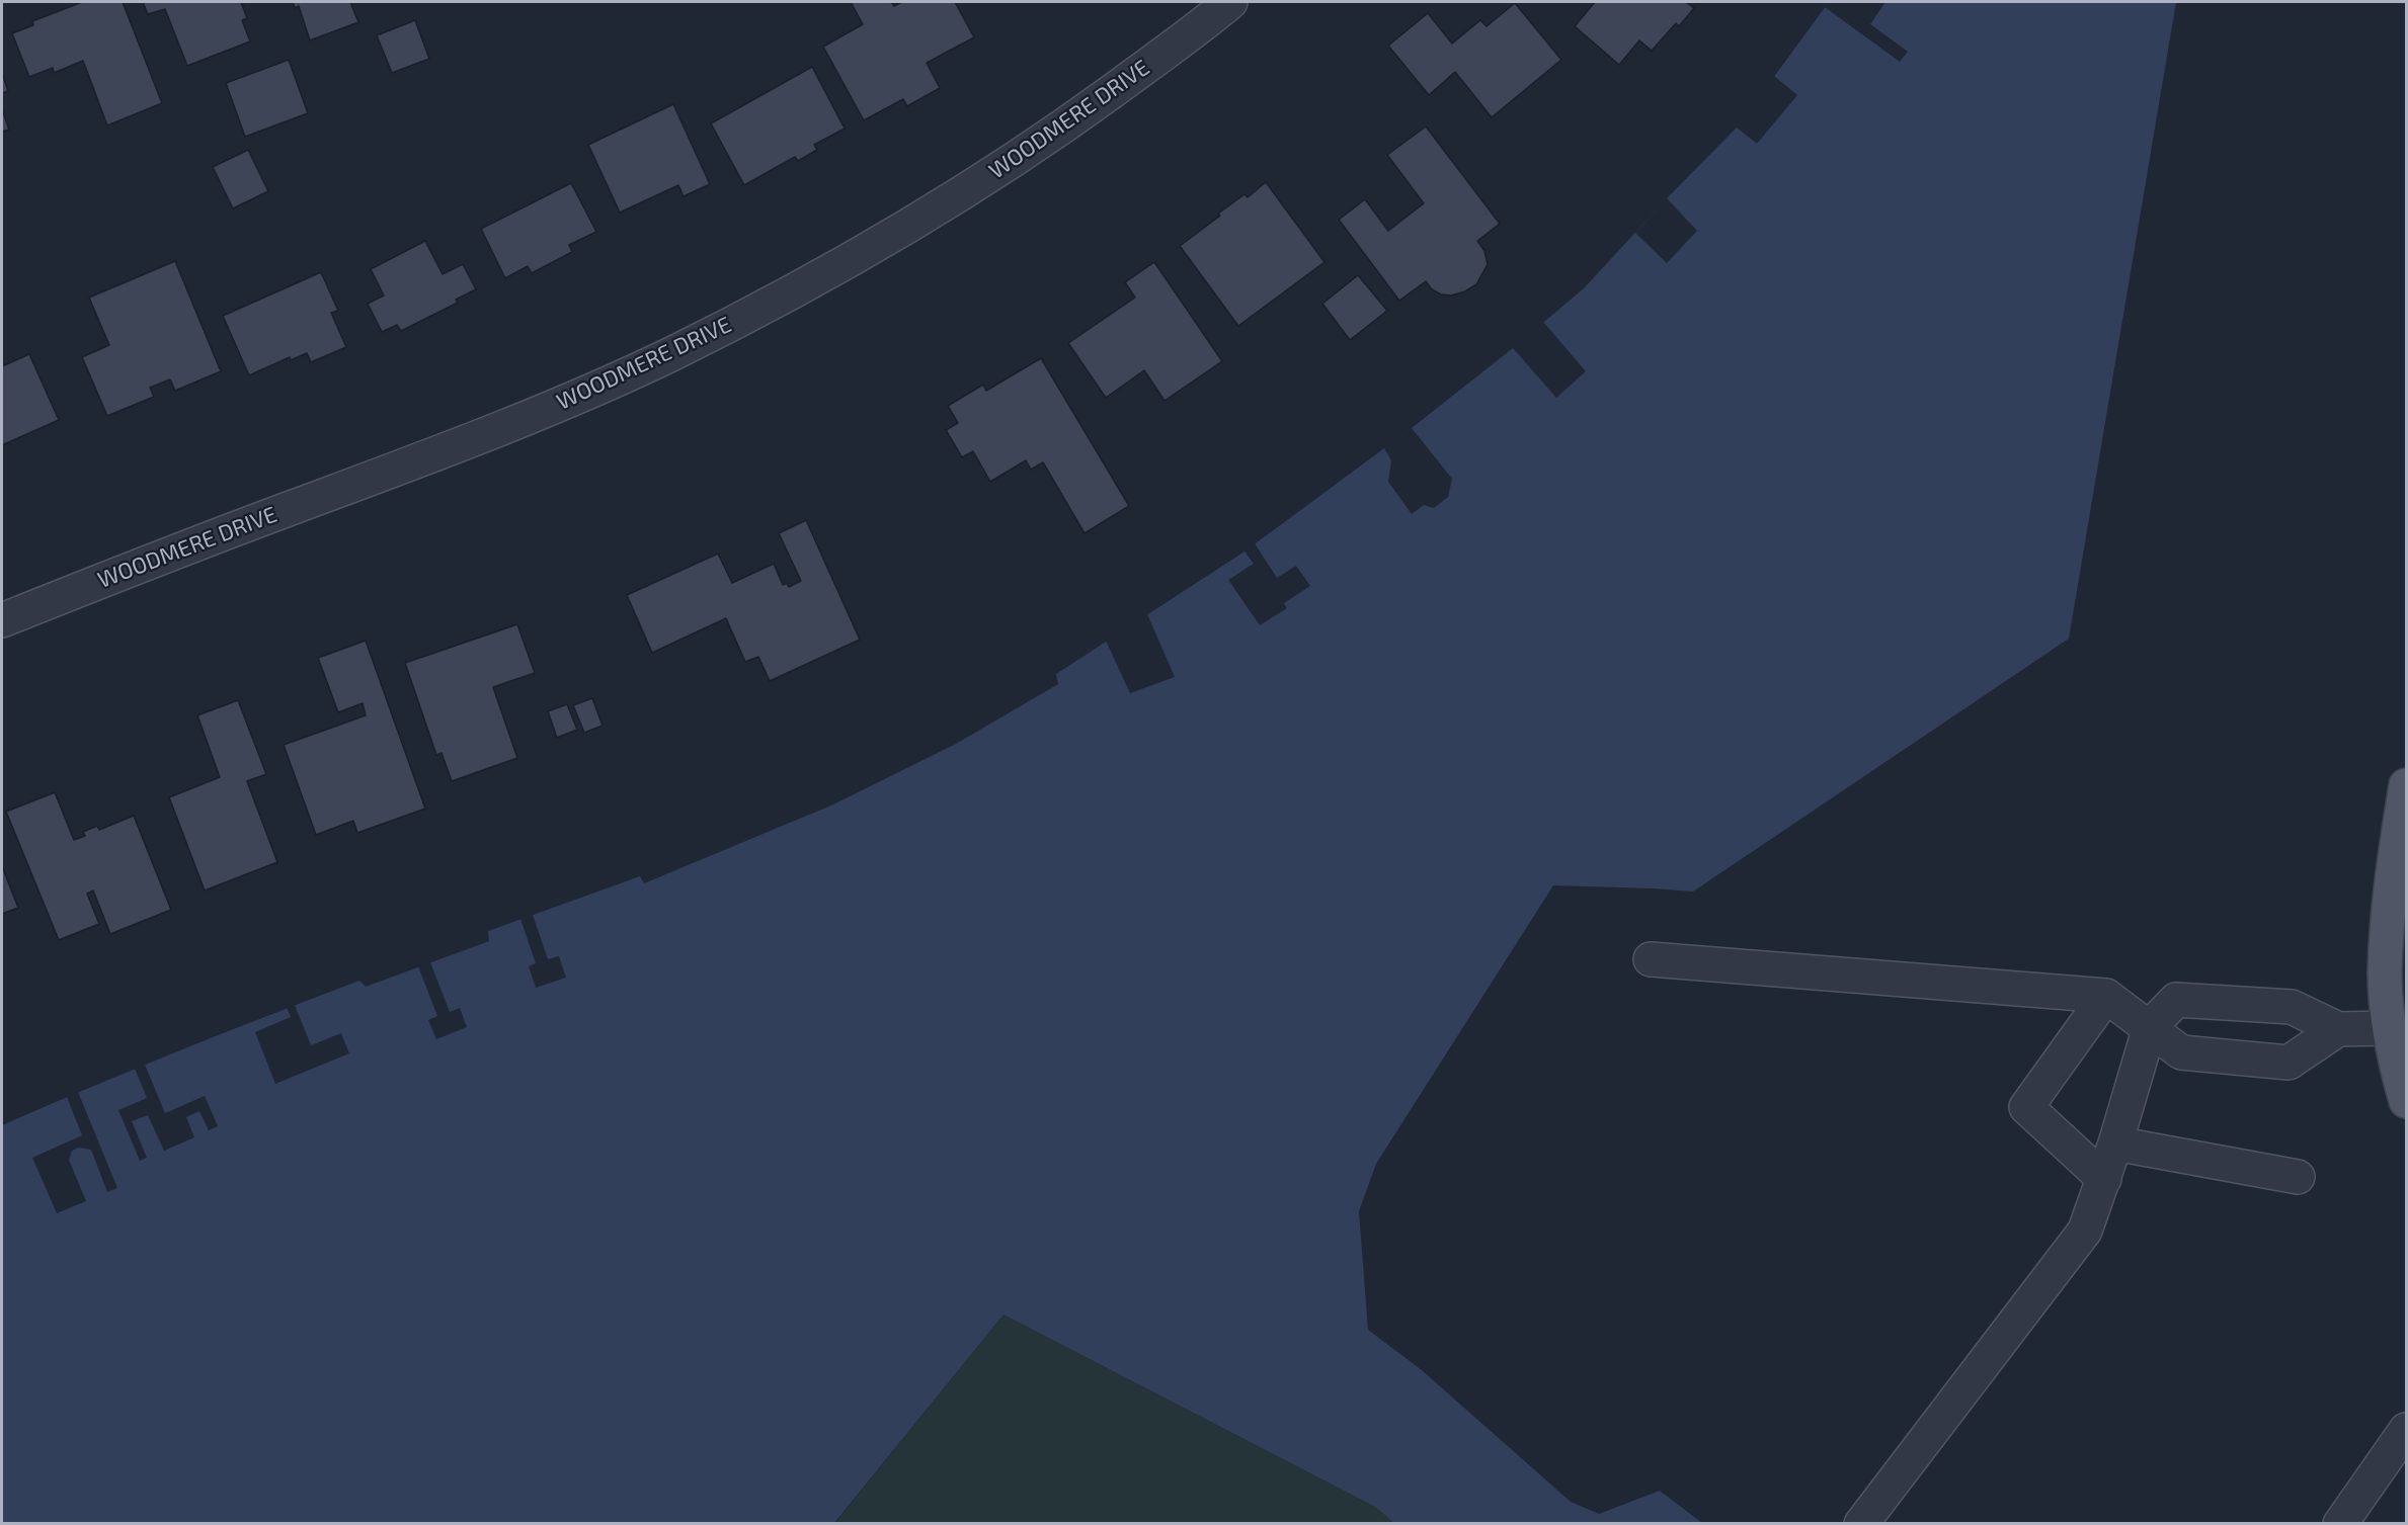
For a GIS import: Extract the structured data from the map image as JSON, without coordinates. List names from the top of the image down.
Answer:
{
  "streets": {
    "street": ["WOODMERE DRIVE"]
  }
}
